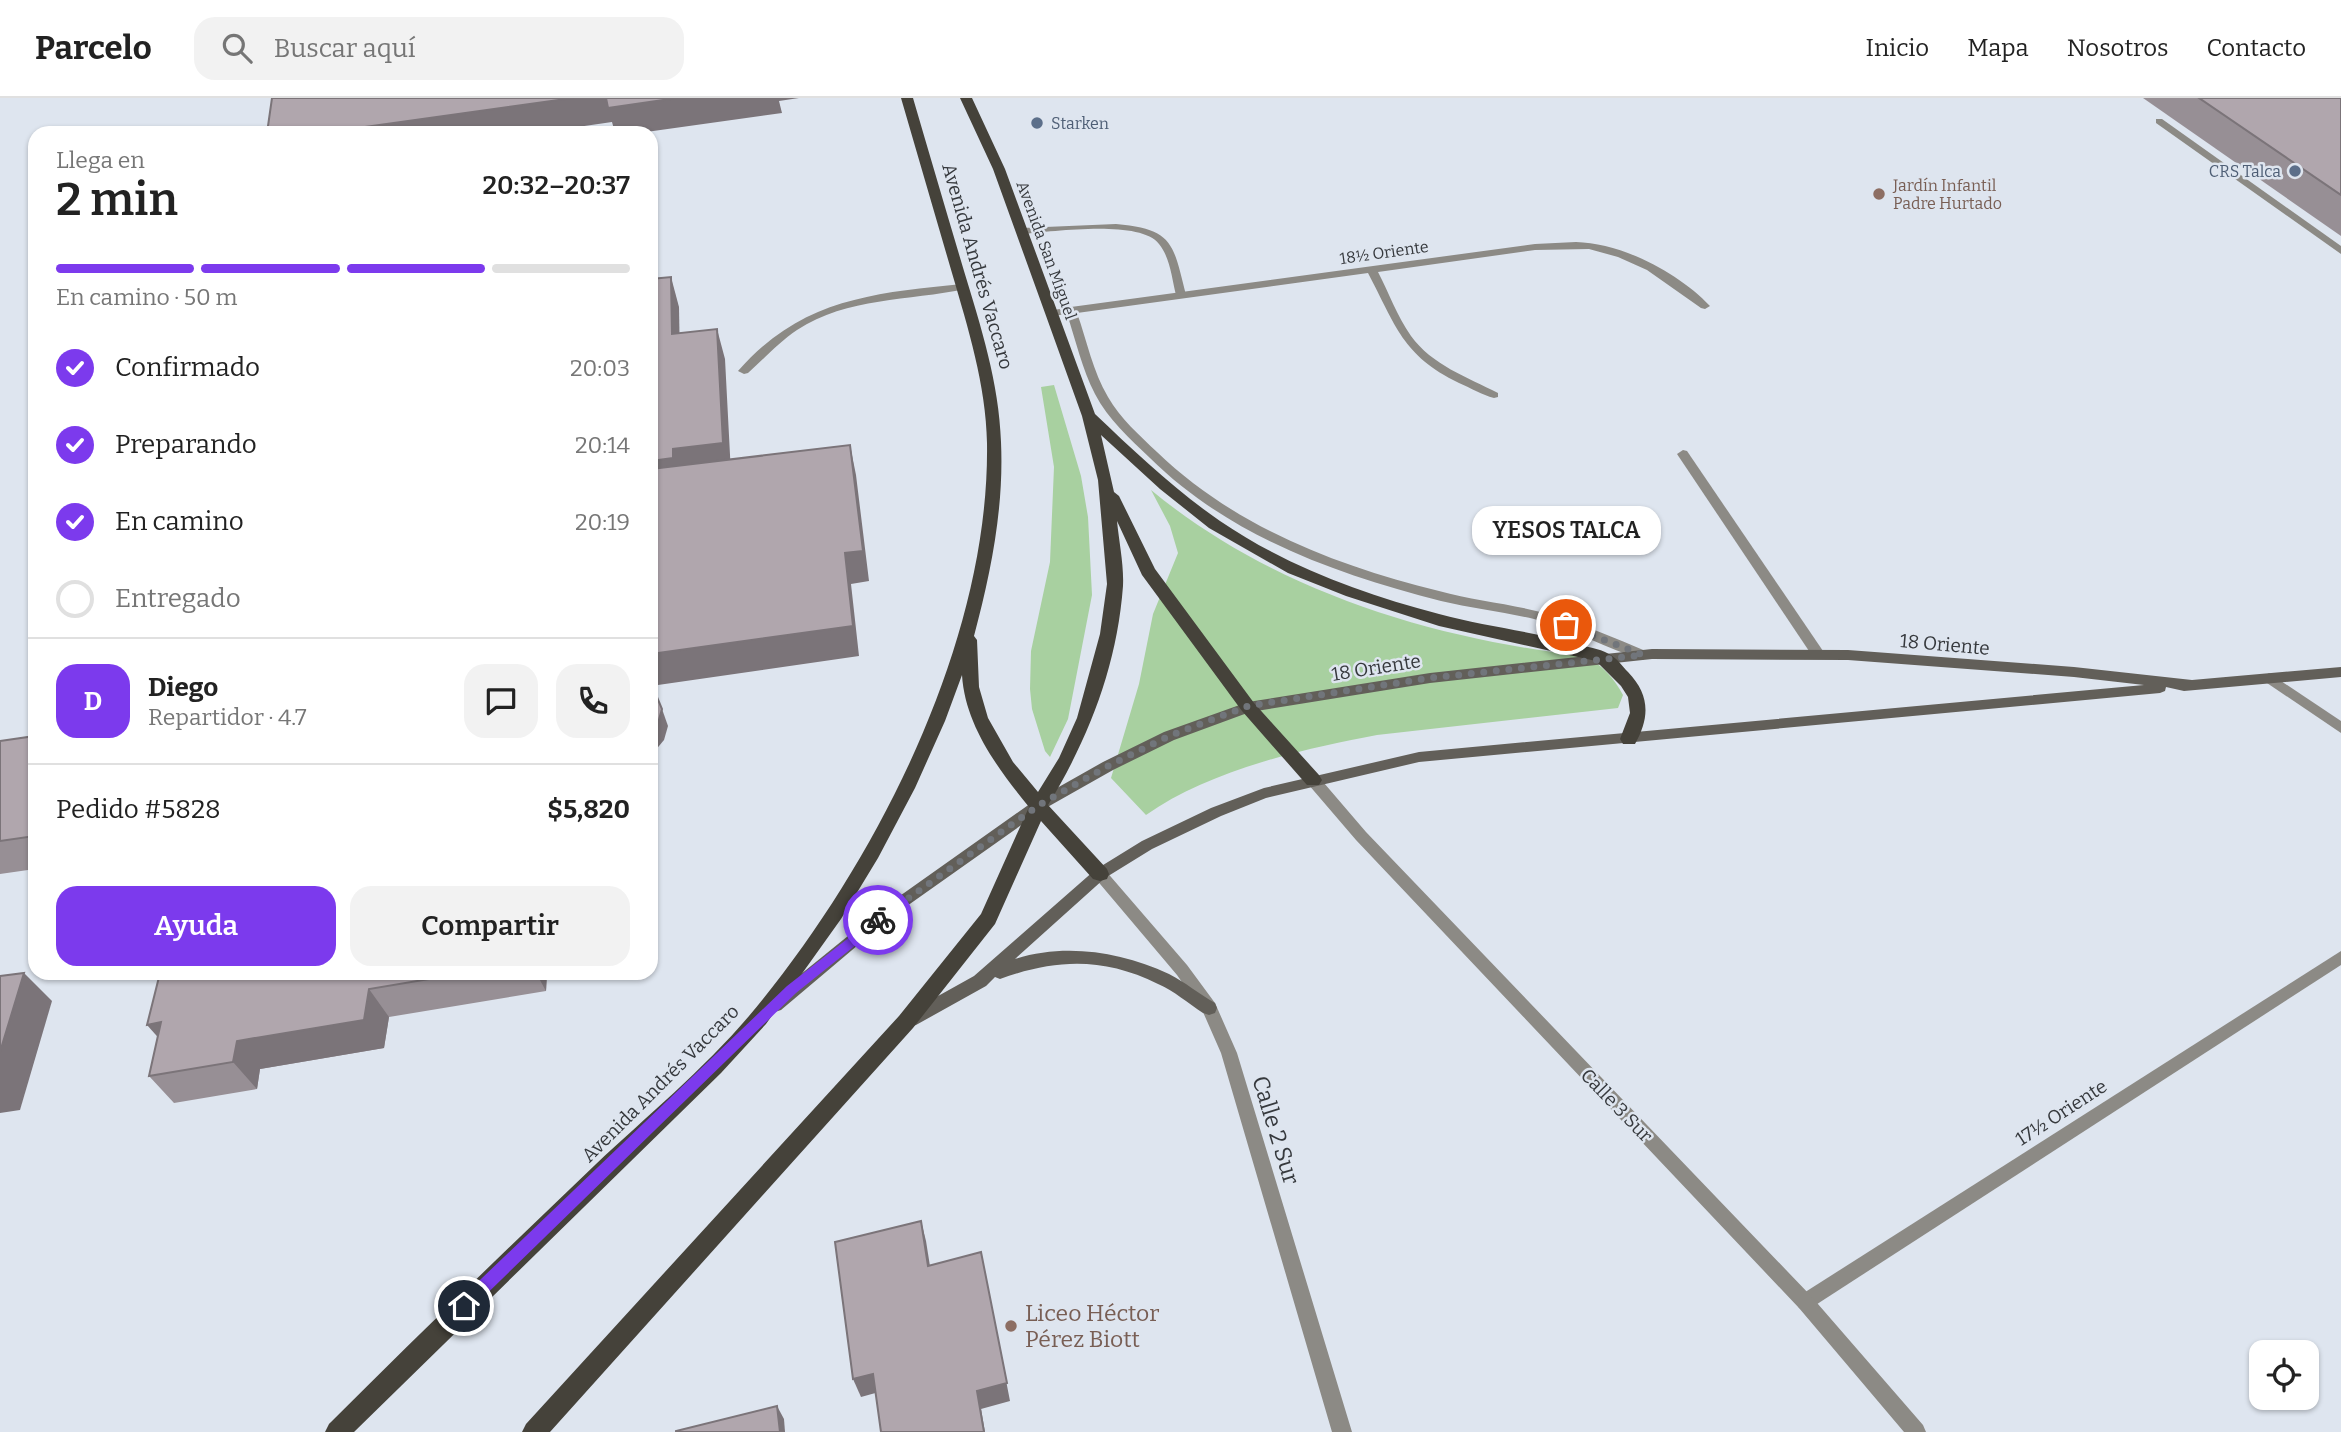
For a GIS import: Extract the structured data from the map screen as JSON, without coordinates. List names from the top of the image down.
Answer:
{
  "streets": {
    "main road": ["Avenida San Miguel", "Avenida Andrés Vaccaro", "18 Oriente"],
    "street": [
      "18½ Oriente",
      "Calle 3 Sur",
      "17½ Oriente",
      "Calle 2 Sur"
    ]
  },
  "crossings": [
    ["Avenida San Miguel", "18½ Oriente"],
    ["Avenida Andrés Vaccaro", "18 Oriente"],
    ["18 Oriente", "Calle 3 Sur"],
    ["18 Oriente", "Calle 2 Sur"],
    ["Calle 3 Sur", "17½ Oriente"]
  ],
  "places": [
    "Starken",
    "CRS Talca",
    "Jardín Infantil Padre Hurtado",
    "YESOS TALCA",
    "Liceo Héctor Pérez Biott"
  ],
  "page": {
    "header": "Parcelo",
    "search": "Buscar aquí",
    "nav": [
      "Inicio",
      "Mapa",
      "Nosotros",
      "Contacto"
    ],
    "heading": ["2 min", "Llega en", "20:32–20:37"],
    "panel": [
      "Diego",
      "Repartidor · 4.7",
      "Pedido #5828",
      "$5,820"
    ],
    "bar": "En camino · 50 m",
    "list": [
      ["Confirmado", "20:03"],
      ["Preparando", "20:14"],
      ["En camino", "20:19"],
      "Entregado"
    ],
    "bubble": "YESOS TALCA",
    "round": "D",
    "buttons": ["Ayuda", "Compartir"]
  }
}
